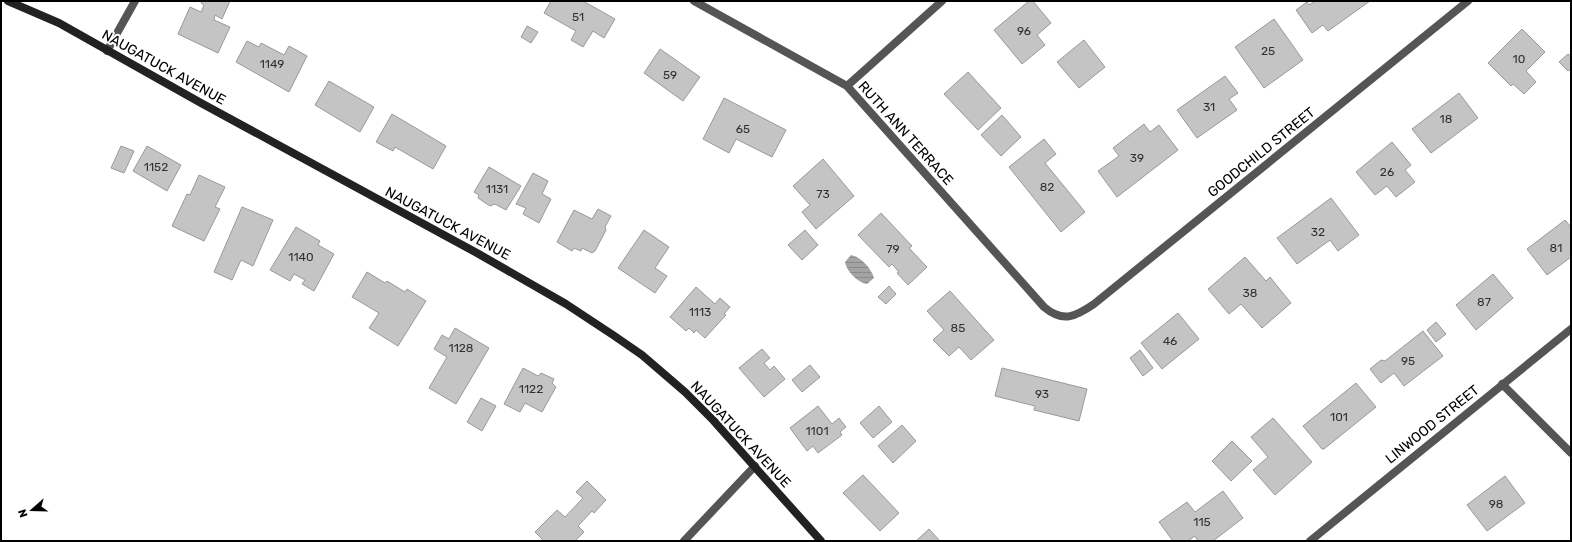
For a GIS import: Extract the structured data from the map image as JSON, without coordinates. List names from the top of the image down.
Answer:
{
  "streets": {
    "main road": ["NAUGATUCK AVENUE"],
    "street": ["RUTH ANN TERRACE", "GOODCHILD STREET", "LINWOOD STREET"]
  },
  "crossings": [
    ["RUTH ANN TERRACE", "GOODCHILD STREET"]
  ],
  "house_numbers": [
    "51",
    "96",
    "25",
    "10",
    "1149",
    "59",
    "31",
    "18",
    "65",
    "39",
    "1152",
    "26",
    "82",
    "1131",
    "73",
    "32",
    "81",
    "79",
    "1140",
    "38",
    "87",
    "1113",
    "85",
    "46",
    "1128",
    "95",
    "1122",
    "93",
    "101",
    "1101",
    "98",
    "115"
  ],
  "north": "left"
}
